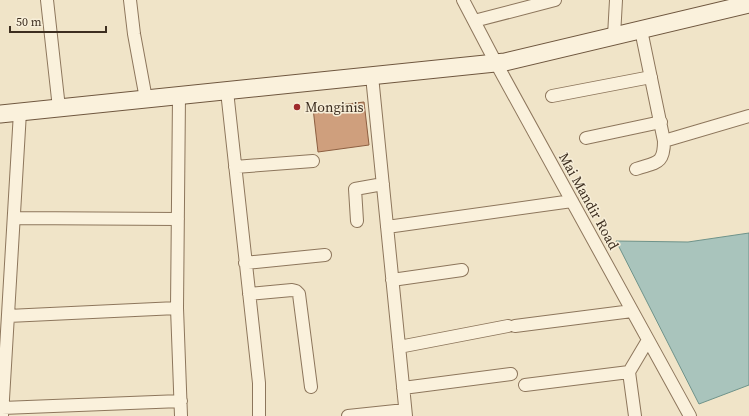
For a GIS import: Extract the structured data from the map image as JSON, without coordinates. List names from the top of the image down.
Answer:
{
  "streets": {
    "street": ["Mai Mandir Road"]
  },
  "places": ["Monginis"],
  "scale_bar": "50 m"
}
